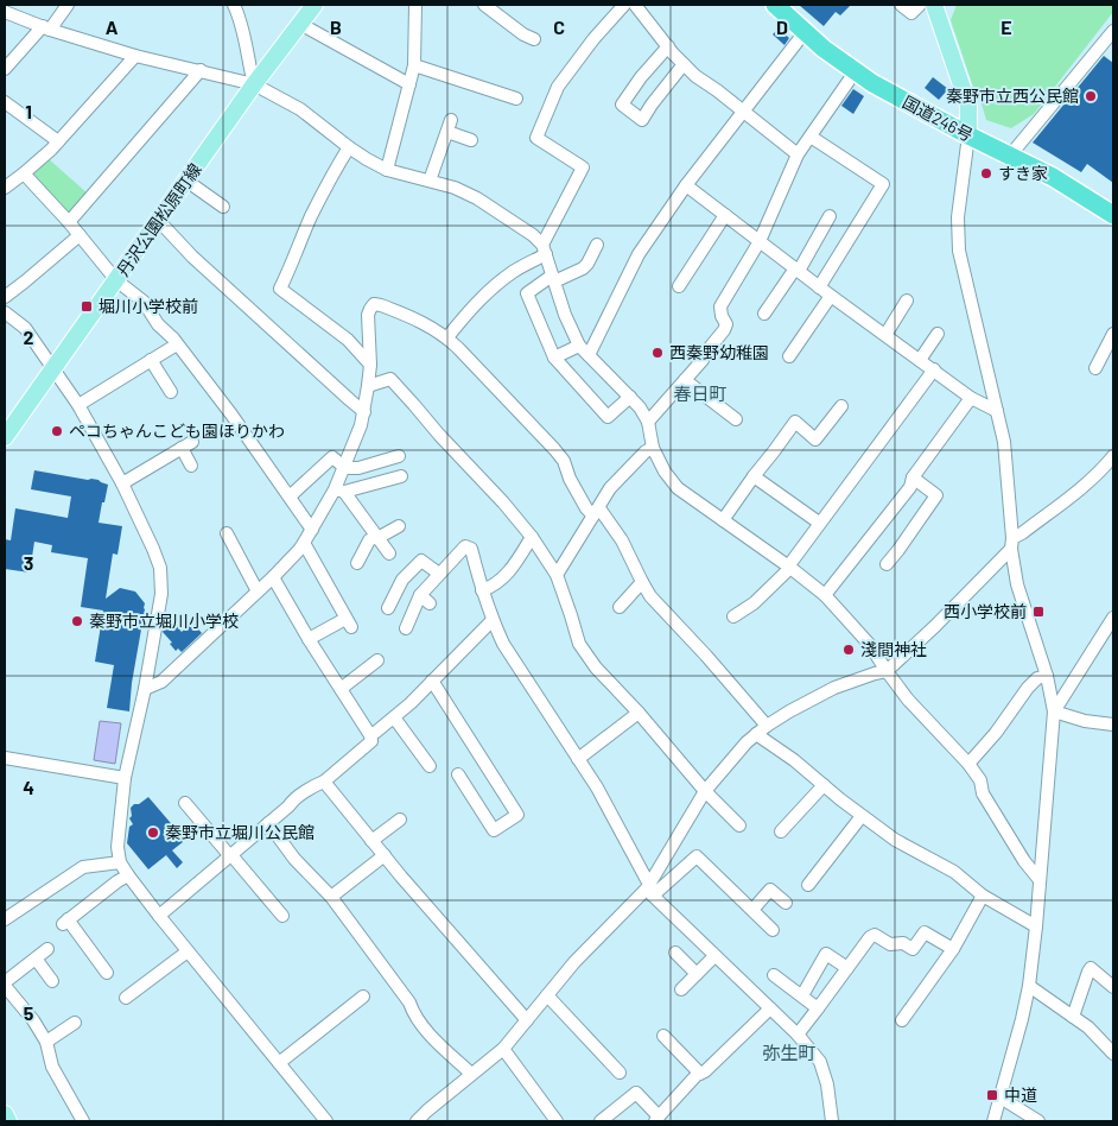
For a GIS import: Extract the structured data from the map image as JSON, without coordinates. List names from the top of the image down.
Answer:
{
  "streets": {
    "highway": ["国道246号"],
    "main road": ["丹沢公園松原町線"]
  },
  "districts": ["春日町", "弥生町"],
  "places": {
    "other": [
      "秦野市立西公民館",
      "すき家",
      "西秦野幼稚園",
      "ペコちゃんこども園ほりかわ",
      "秦野市立堀川小学校",
      "淺間神社",
      "秦野市立堀川公民館"
    ],
    "transit": ["堀川小学校前", "西小学校前", "中道"]
  },
  "grid": {
    "columns": [
      "A",
      "B",
      "C",
      "D",
      "E"
    ],
    "rows": [
      "1",
      "2",
      "3",
      "4",
      "5"
    ]
  }
}
